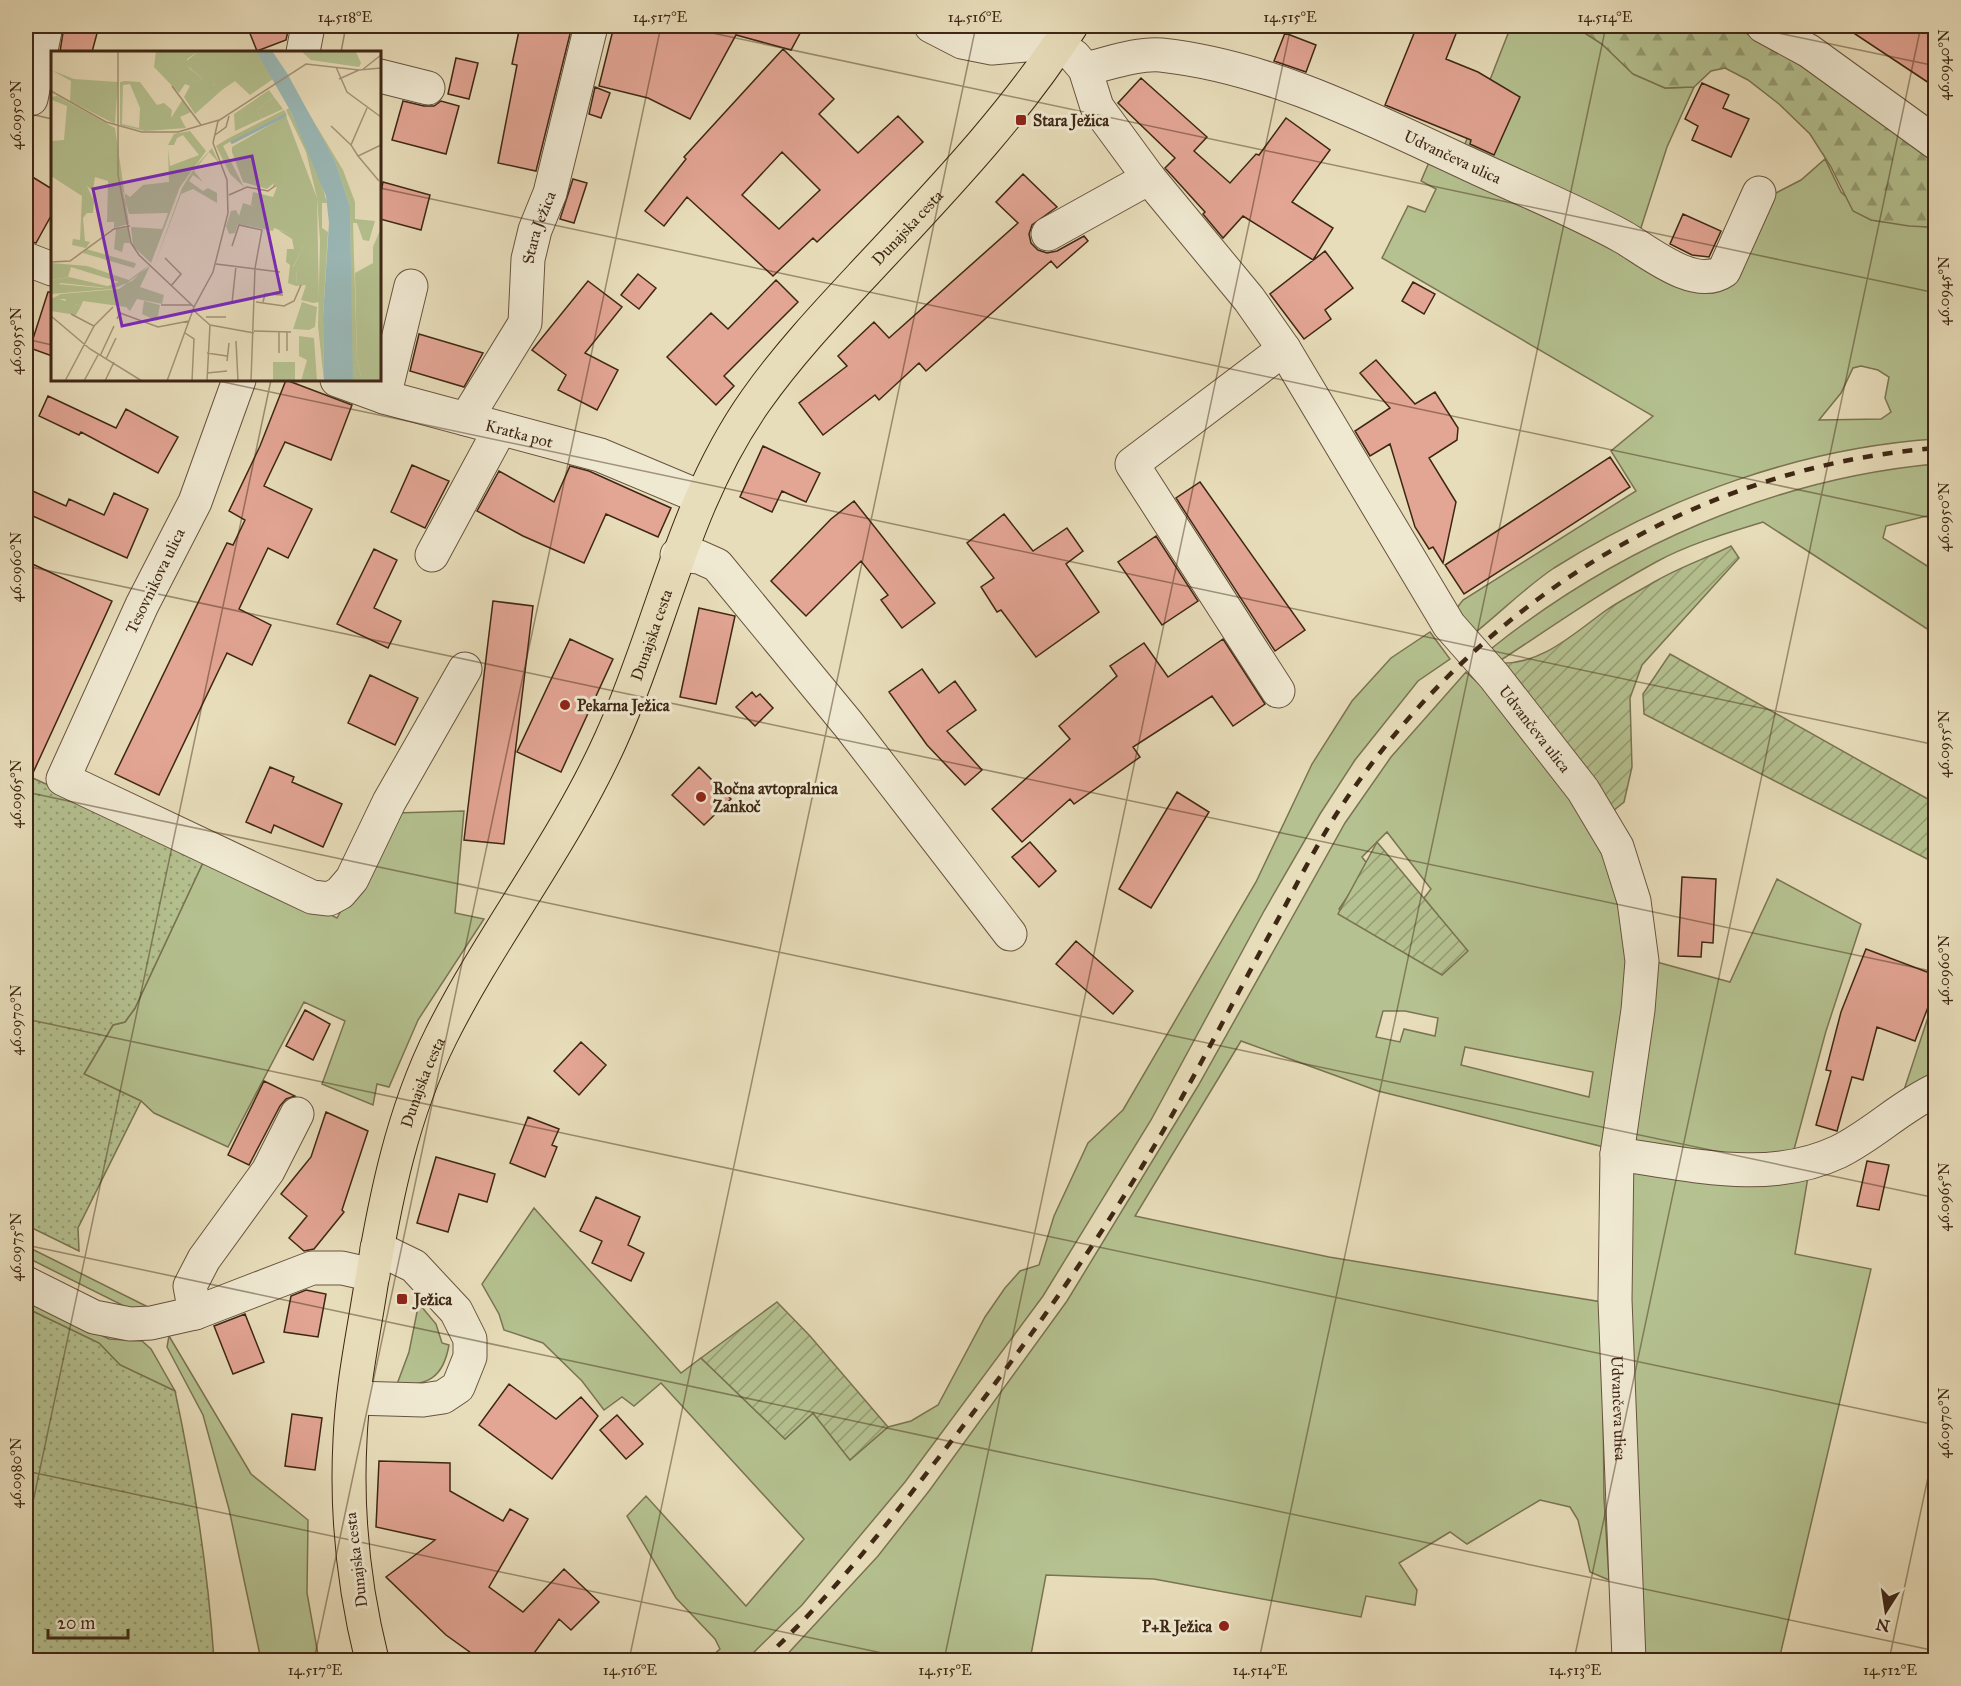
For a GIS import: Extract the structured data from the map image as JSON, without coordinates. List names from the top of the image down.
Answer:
{
  "streets": {
    "main road": ["Dunajska cesta"],
    "street": [
      "Udvančeva ulica",
      "Stara Ježica",
      "Kratka pot",
      "Tesovnikova ulica"
    ]
  },
  "crossings": [
    ["Dunajska cesta", "Kratka pot"],
    ["Stara Ježica", "Kratka pot"]
  ],
  "places": {
    "transit": ["Stara Ježica", "Ježica"],
    "other": ["Pekarna Ježica", "Ročna avtopralnica Zankoč", "P+R Ježica"]
  },
  "scale_bar": "20 m",
  "north": "bottom",
  "coordinates": [
    "14.518°E",
    "14.517°E",
    "14.516°E",
    "14.515°E",
    "14.514°E",
    "46.0940°N",
    "46.0950°N",
    "46.0945°N",
    "46.0955°N",
    "46.0960°N",
    "46.0965°N",
    "46.0970°N",
    "46.0975°N",
    "46.0980°N",
    "14.513°E",
    "14.512°E"
  ]
}
